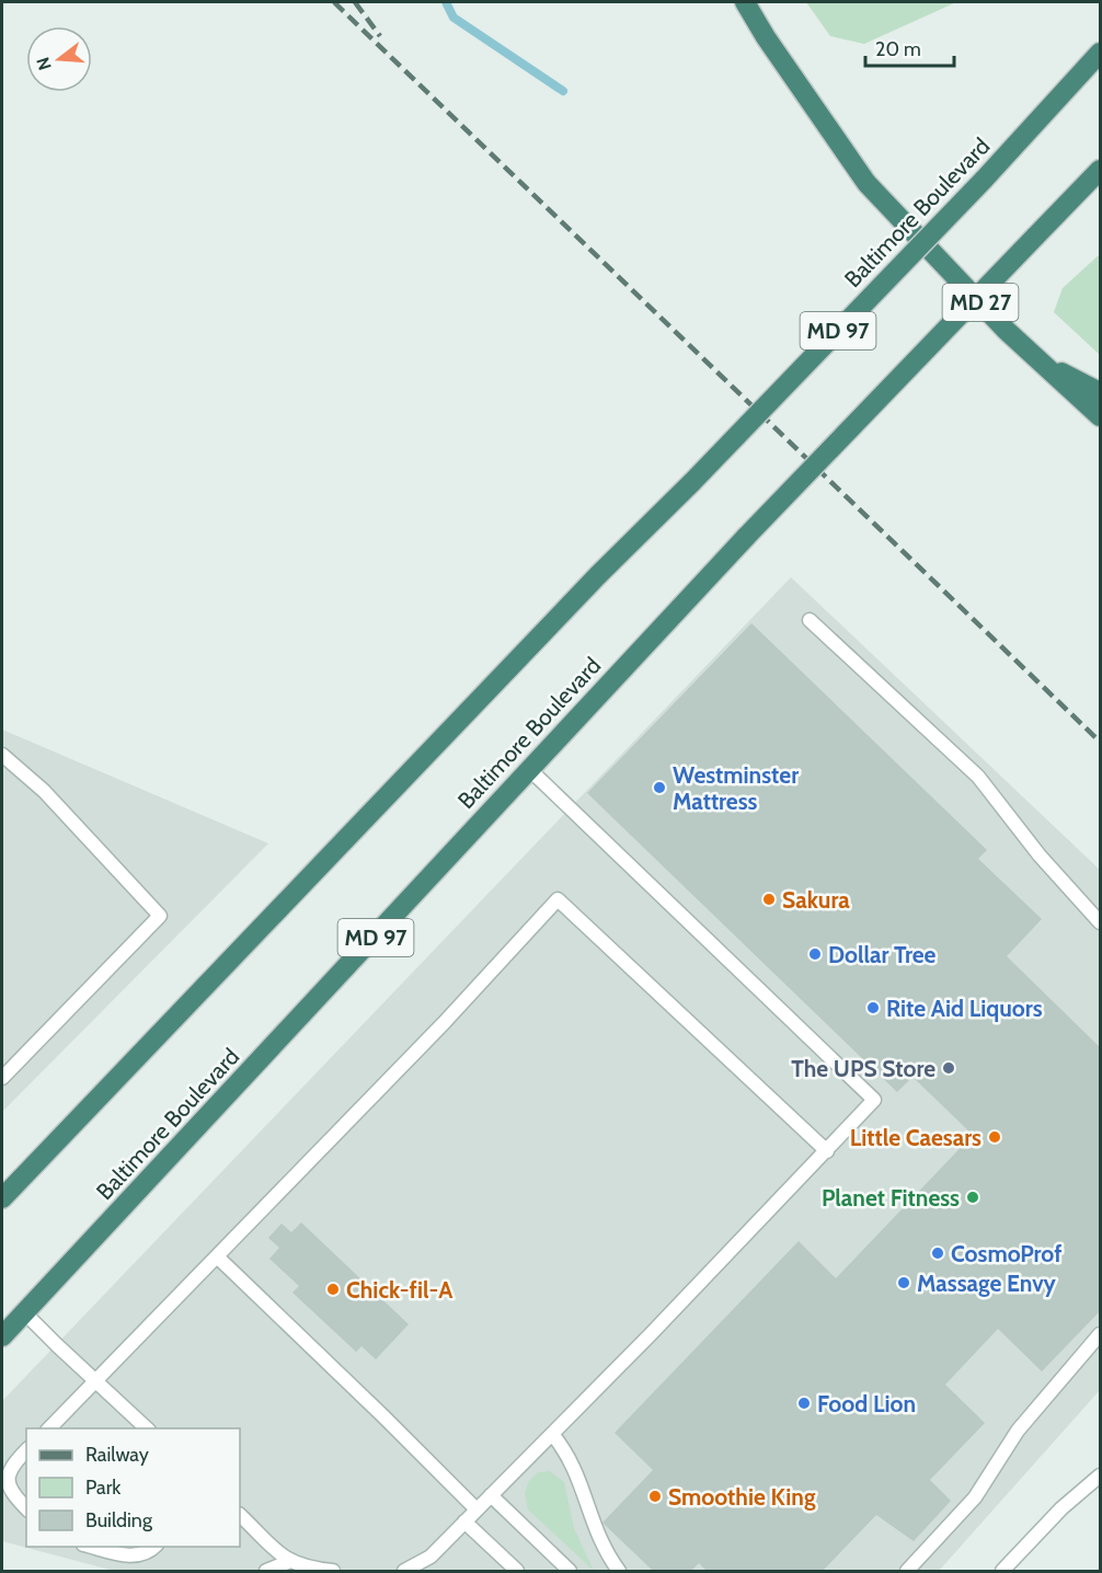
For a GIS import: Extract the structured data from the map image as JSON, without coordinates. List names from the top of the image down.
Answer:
{
  "streets": {
    "highway": ["Baltimore Boulevard", "MD 27", "MD 97"]
  },
  "places": [
    "Westminster Mattress",
    "Sakura",
    "Dollar Tree",
    "Rite Aid Liquors",
    "The UPS Store",
    "Little Caesars",
    "Planet Fitness",
    "CosmoProf",
    "Massage Envy",
    "Chick-fil-A",
    "Food Lion",
    "Smoothie King"
  ],
  "legend": ["Railway", "Park", "Building"],
  "scale_bar": "20 m",
  "north": "left"
}
